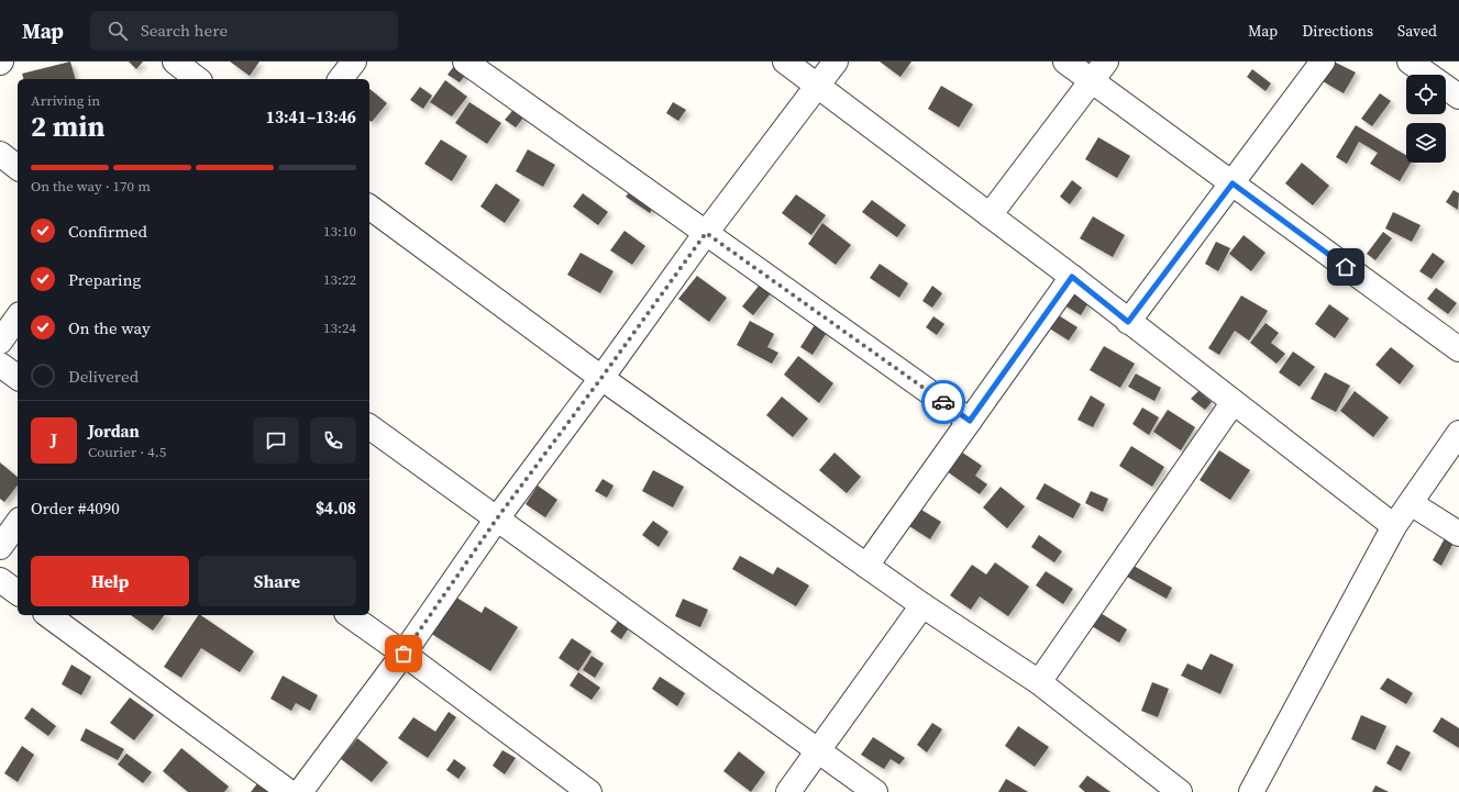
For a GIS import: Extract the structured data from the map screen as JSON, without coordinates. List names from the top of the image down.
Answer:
{
  "page": {
    "header": "Map",
    "search": "Search here",
    "nav": ["Map", "Directions", "Saved"],
    "heading": ["2 min", "Arriving in", "13:41–13:46"],
    "panel": [
      "Jordan",
      "Courier · 4.5",
      "Order #4090",
      "$4.08"
    ],
    "bar": "On the way · 170 m",
    "list": [
      ["Confirmed", "13:10"],
      ["Preparing", "13:22"],
      ["On the way", "13:24"],
      "Delivered"
    ],
    "round": "J",
    "buttons": ["Help", "Share"]
  }
}
